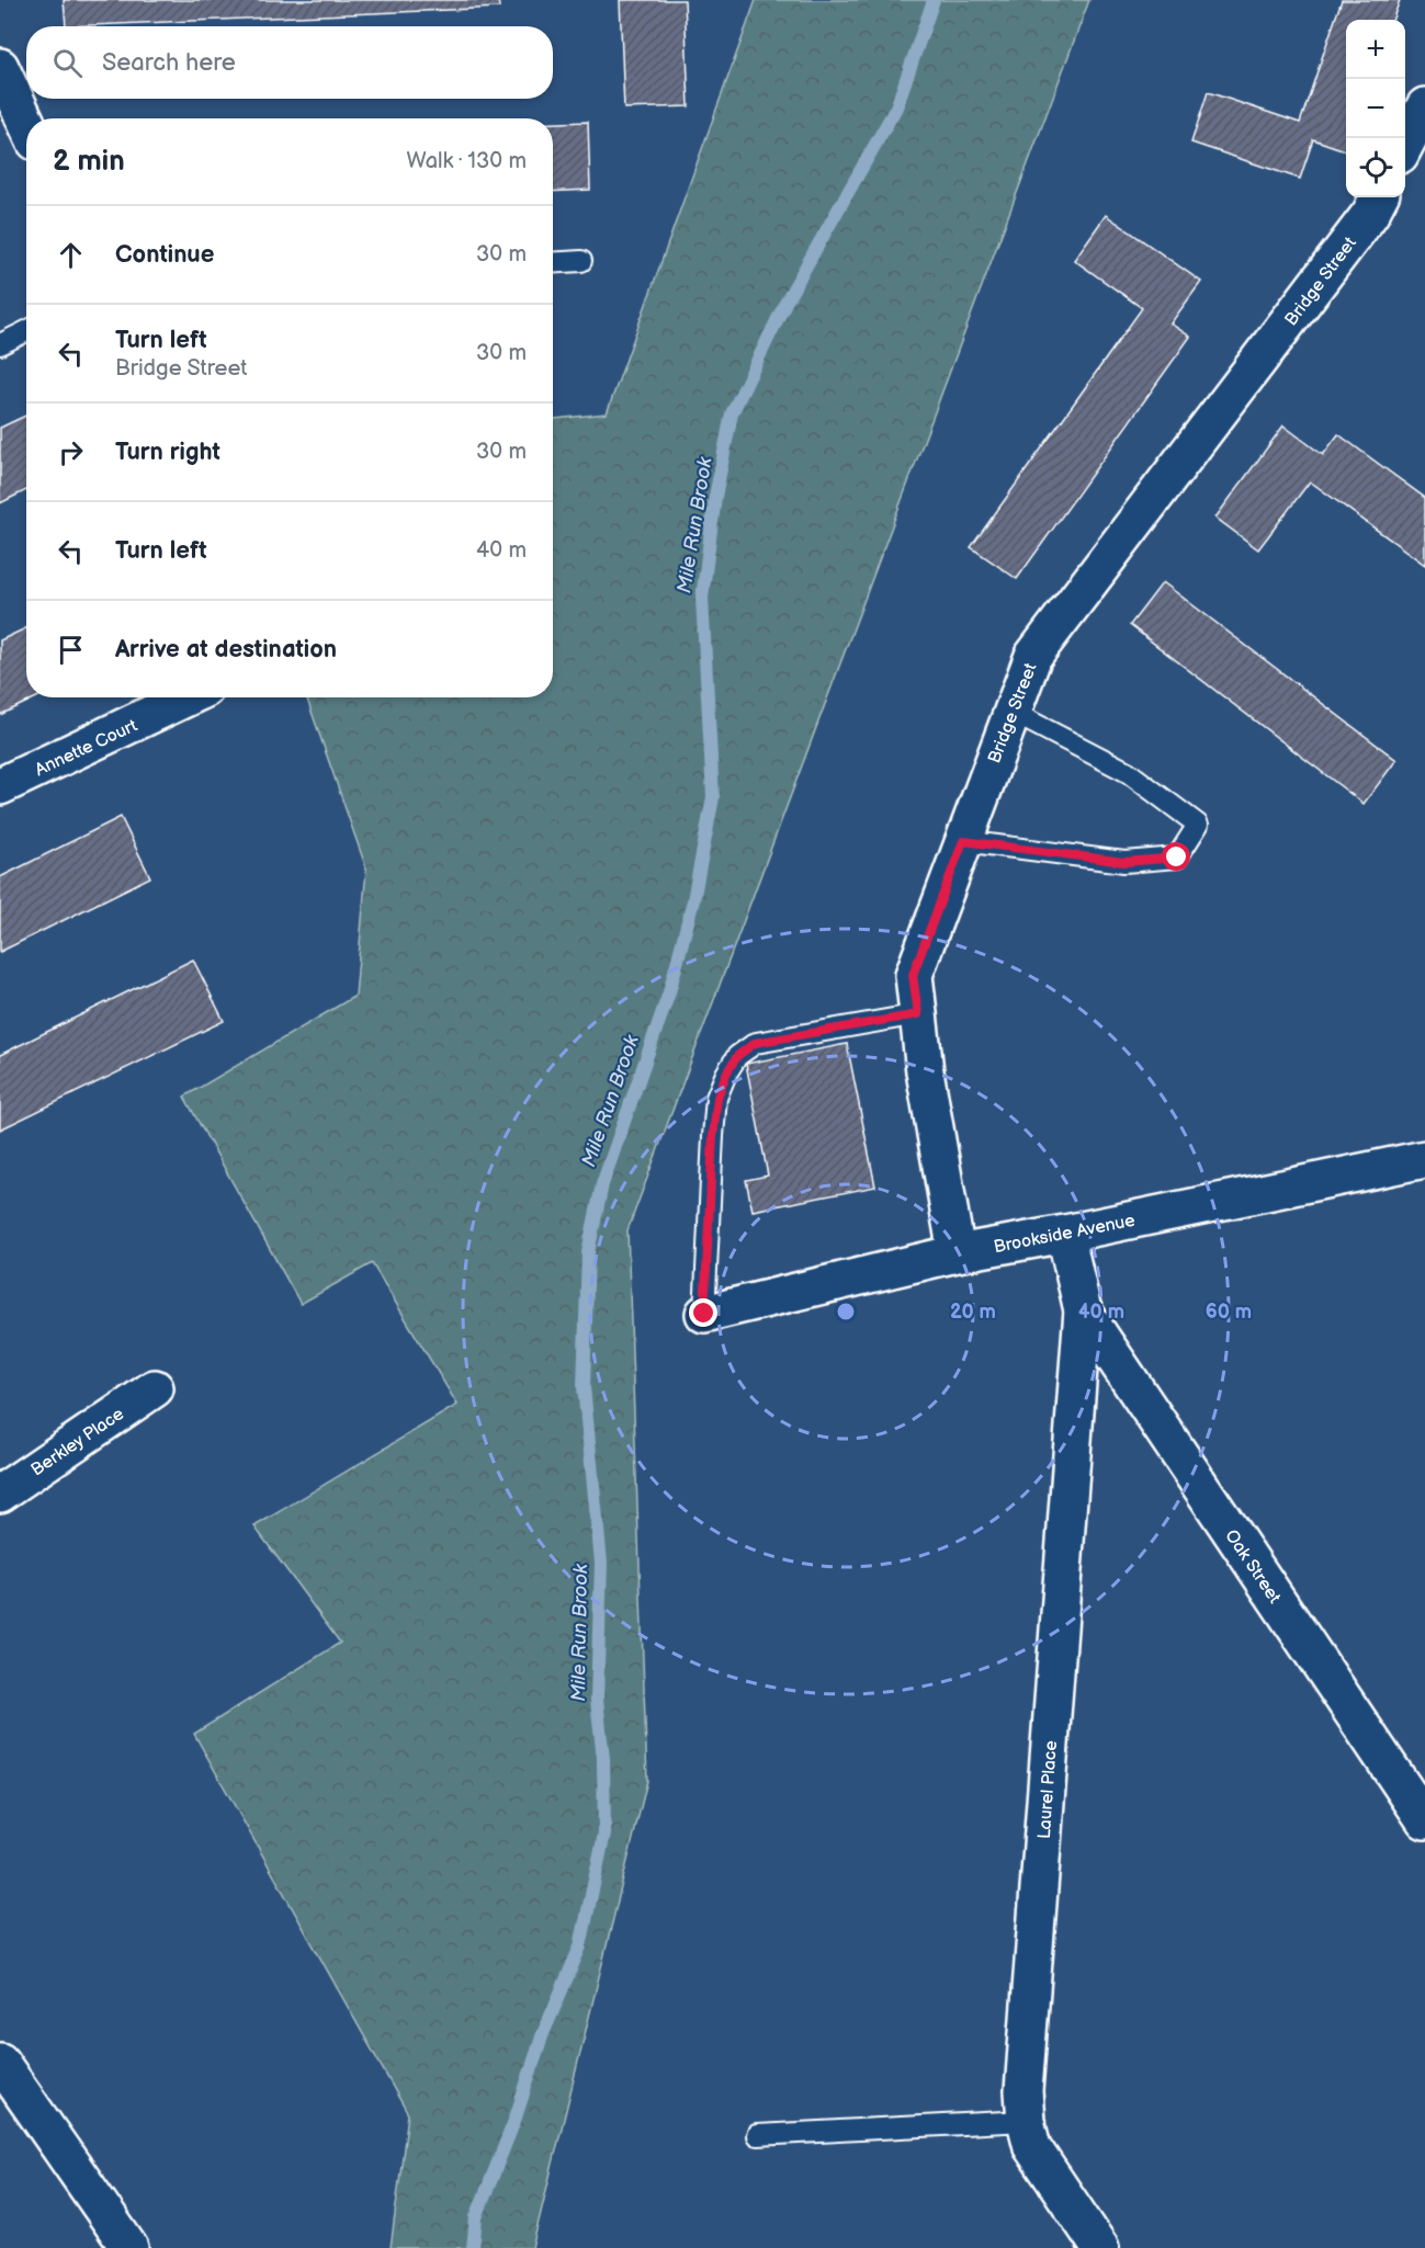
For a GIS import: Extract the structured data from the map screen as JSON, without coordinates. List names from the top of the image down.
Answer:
{
  "streets": {
    "street": [
      "Bridge Street",
      "Annette Court",
      "Brookside Avenue",
      "Berkley Place",
      "Oak Street",
      "Laurel Place"
    ]
  },
  "crossings": [
    ["Bridge Street", "Brookside Avenue"],
    ["Oak Street", "Laurel Place"]
  ],
  "water": ["Mile Run Brook"],
  "page": {
    "map_buttons": ["+", "−"],
    "search": "Search here",
    "heading": ["2 min", "Walk · 130 m"],
    "list": [
      ["Continue", "30 m"],
      ["Turn left", "Bridge Street", "30 m"],
      ["Turn right", "30 m"],
      ["Turn left", "40 m"],
      "Arrive at destination"
    ]
  },
  "rings": ["20 m", "40 m", "60 m"]
}
